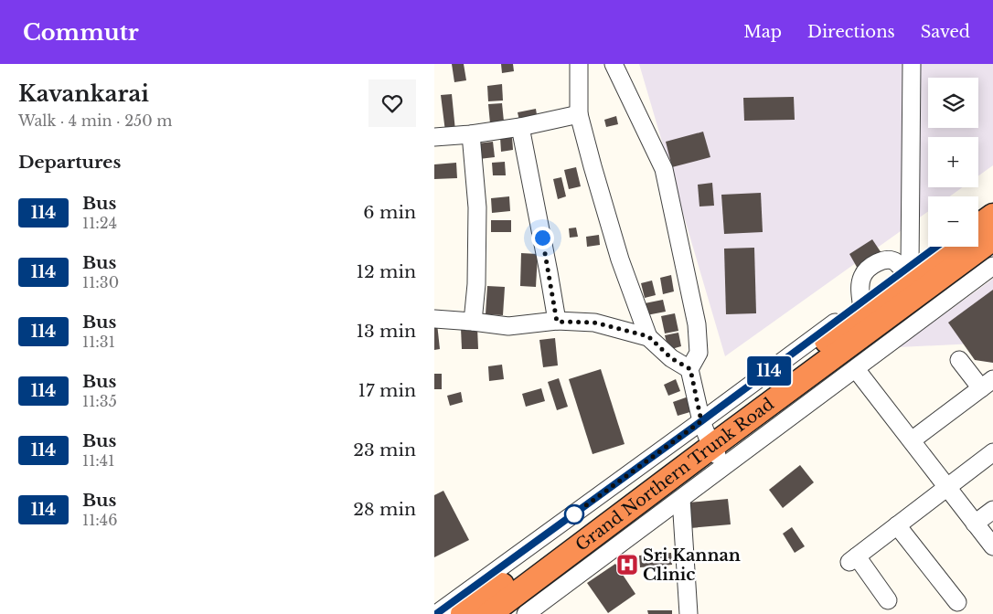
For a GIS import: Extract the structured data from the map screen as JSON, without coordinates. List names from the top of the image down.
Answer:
{
  "streets": {
    "highway": ["Grand Northern Trunk Road"]
  },
  "places": {
    "hospital": ["Sri Kannan Clinic"]
  },
  "lines": ["bus line 114"],
  "page": {
    "header": "Commutr",
    "nav": ["Map", "Directions", "Saved"],
    "heading": [
      ["Kavankarai", "Walk · 4 min · 250 m"],
      "Departures"
    ],
    "on_map": "114",
    "map_buttons": ["+", "−"],
    "list": [
      {
        "mark": "114",
        "name": "Bus",
        "note": "11:24",
        "value": "6 min"
      },
      {
        "mark": "114",
        "name": "Bus",
        "note": "11:30",
        "value": "12 min"
      },
      {
        "mark": "114",
        "name": "Bus",
        "note": "11:31",
        "value": "13 min"
      },
      {
        "mark": "114",
        "name": "Bus",
        "note": "11:35",
        "value": "17 min"
      },
      {
        "mark": "114",
        "name": "Bus",
        "note": "11:41",
        "value": "23 min"
      },
      {
        "mark": "114",
        "name": "Bus",
        "note": "11:46",
        "value": "28 min"
      }
    ]
  }
}
